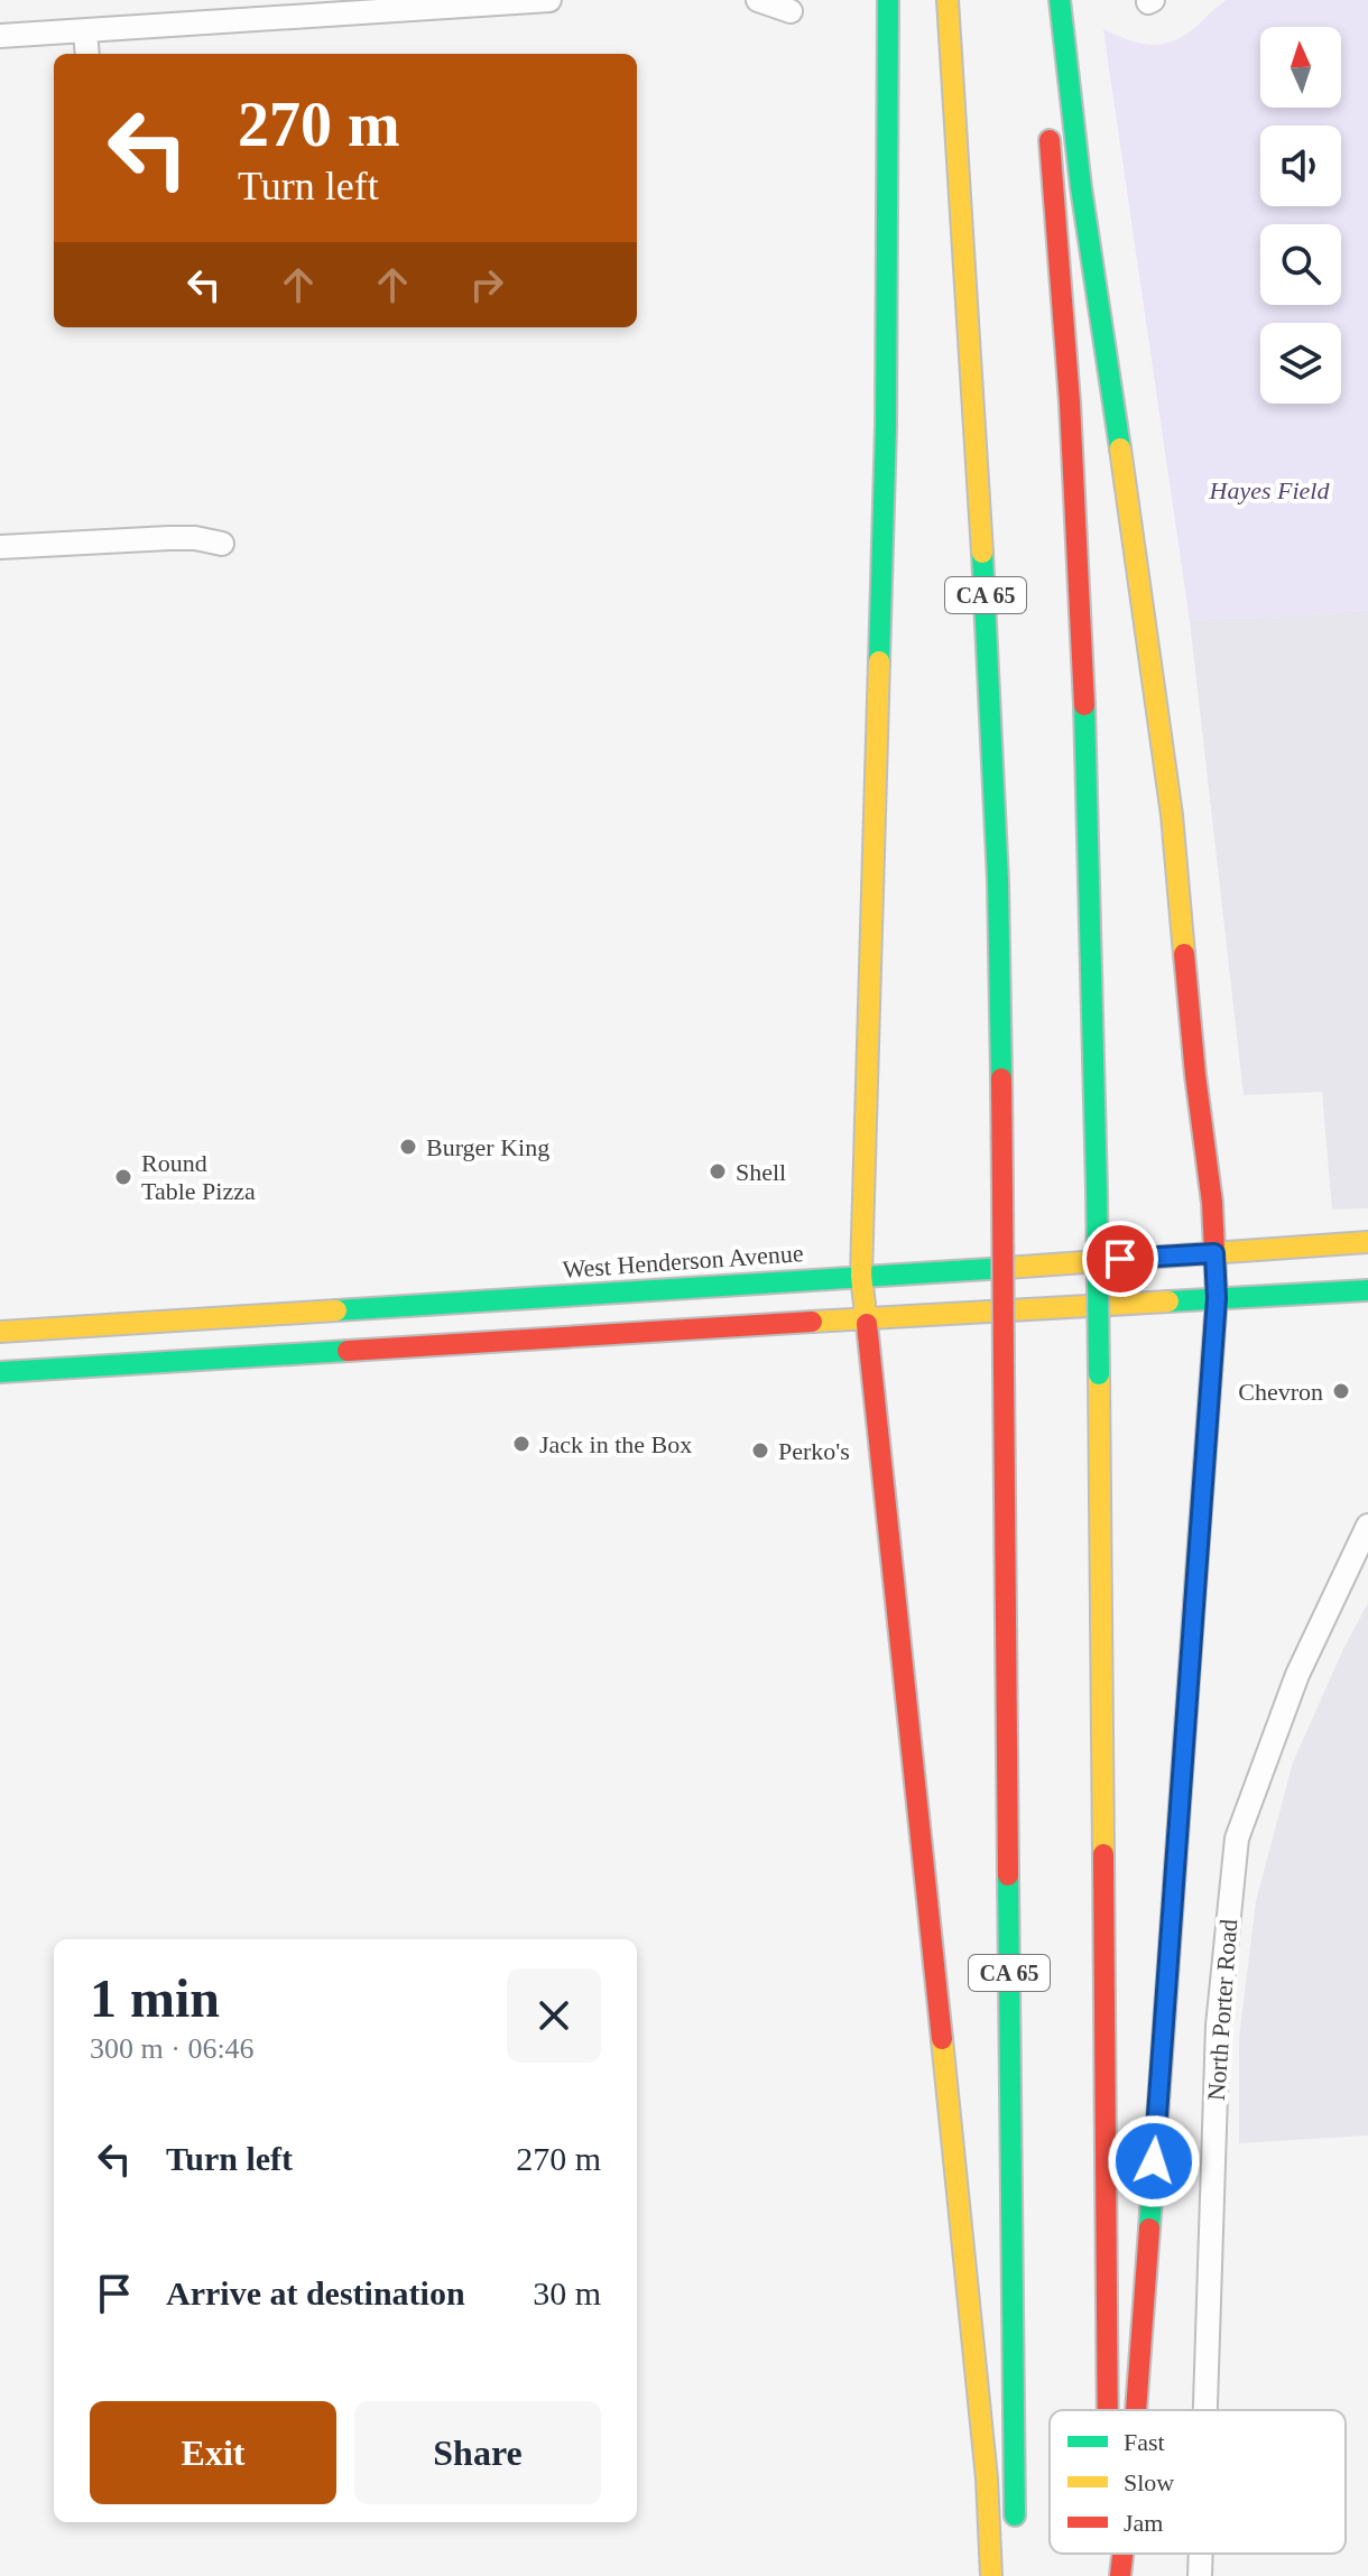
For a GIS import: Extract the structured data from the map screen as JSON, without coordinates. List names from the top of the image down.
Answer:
{
  "streets": {
    "main road": ["CA 65", "West Henderson Avenue"],
    "street": ["North Porter Road"]
  },
  "parks": ["Hayes Field"],
  "places": [
    "Burger King",
    "Shell",
    "Round Table Pizza",
    "Chevron",
    "Jack in the Box",
    "Perko's"
  ],
  "legend": ["Fast", "Slow", "Jam"],
  "north": "top",
  "page": {
    "turn": ["270 m", "Turn left"],
    "heading": ["1 min", "300 m · 06:46"],
    "list": [
      {
        "name": "Turn left",
        "value": "270 m"
      },
      {
        "name": "Arrive at destination",
        "value": "30 m"
      }
    ],
    "buttons": ["Exit", "Share"]
  }
}
